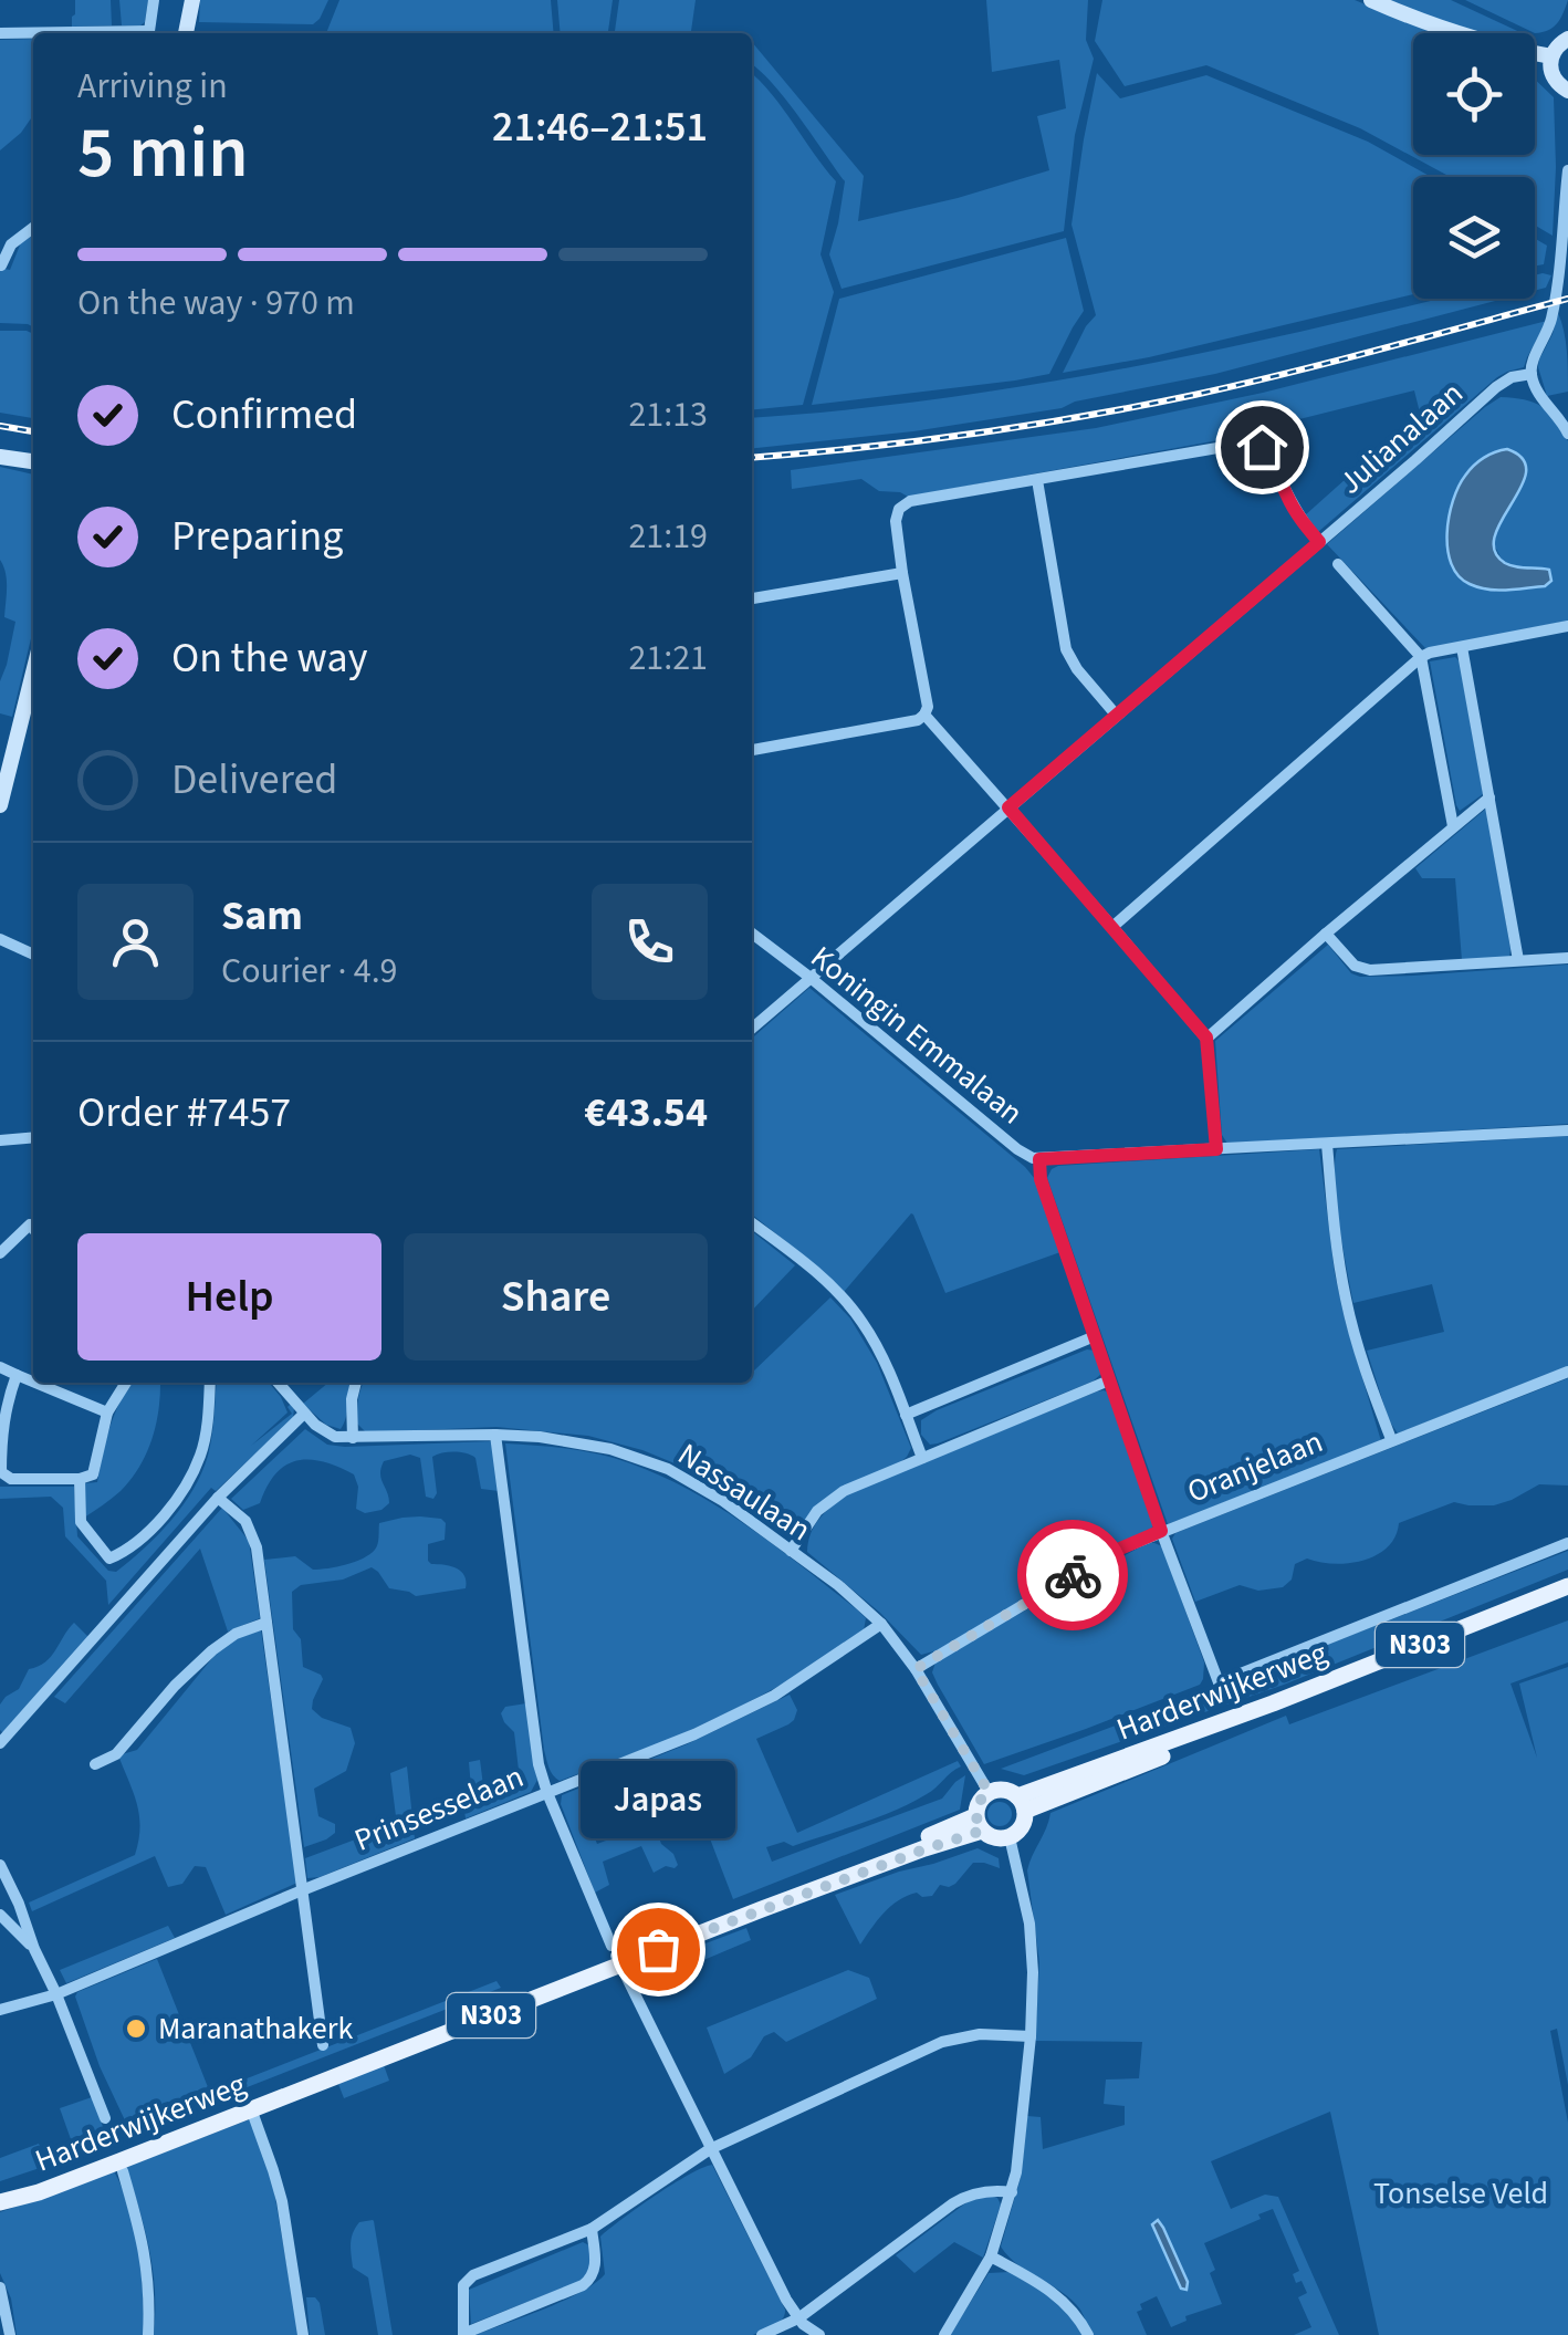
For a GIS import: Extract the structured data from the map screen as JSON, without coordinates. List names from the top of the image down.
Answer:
{
  "streets": {
    "main road": ["N303", "Harderwijkerweg"],
    "street": [
      "Julianalaan",
      "Koningin Emmalaan",
      "Oranjelaan",
      "Nassaulaan",
      "Prinsesselaan"
    ]
  },
  "crossings": [
    ["Julianalaan", "Koningin Emmalaan"],
    ["Koningin Emmalaan", "Oranjelaan"],
    ["Oranjelaan", "Nassaulaan"],
    ["Nassaulaan", "N303"],
    ["Nassaulaan", "Harderwijkerweg"],
    ["Nassaulaan", "Prinsesselaan"],
    ["N303", "Harderwijkerweg"]
  ],
  "parks": ["Tonselse Veld"],
  "places": ["Japas", "Maranathakerk"],
  "page": {
    "heading": ["5 min", "Arriving in", "21:46–21:51"],
    "panel": [
      "Sam",
      "Courier · 4.9",
      "Order #7457",
      "€43.54"
    ],
    "bar": "On the way · 970 m",
    "list": [
      ["Confirmed", "21:13"],
      ["Preparing", "21:19"],
      ["On the way", "21:21"],
      "Delivered"
    ],
    "buttons": ["Help", "Share"],
    "bubble": "Japas"
  }
}
